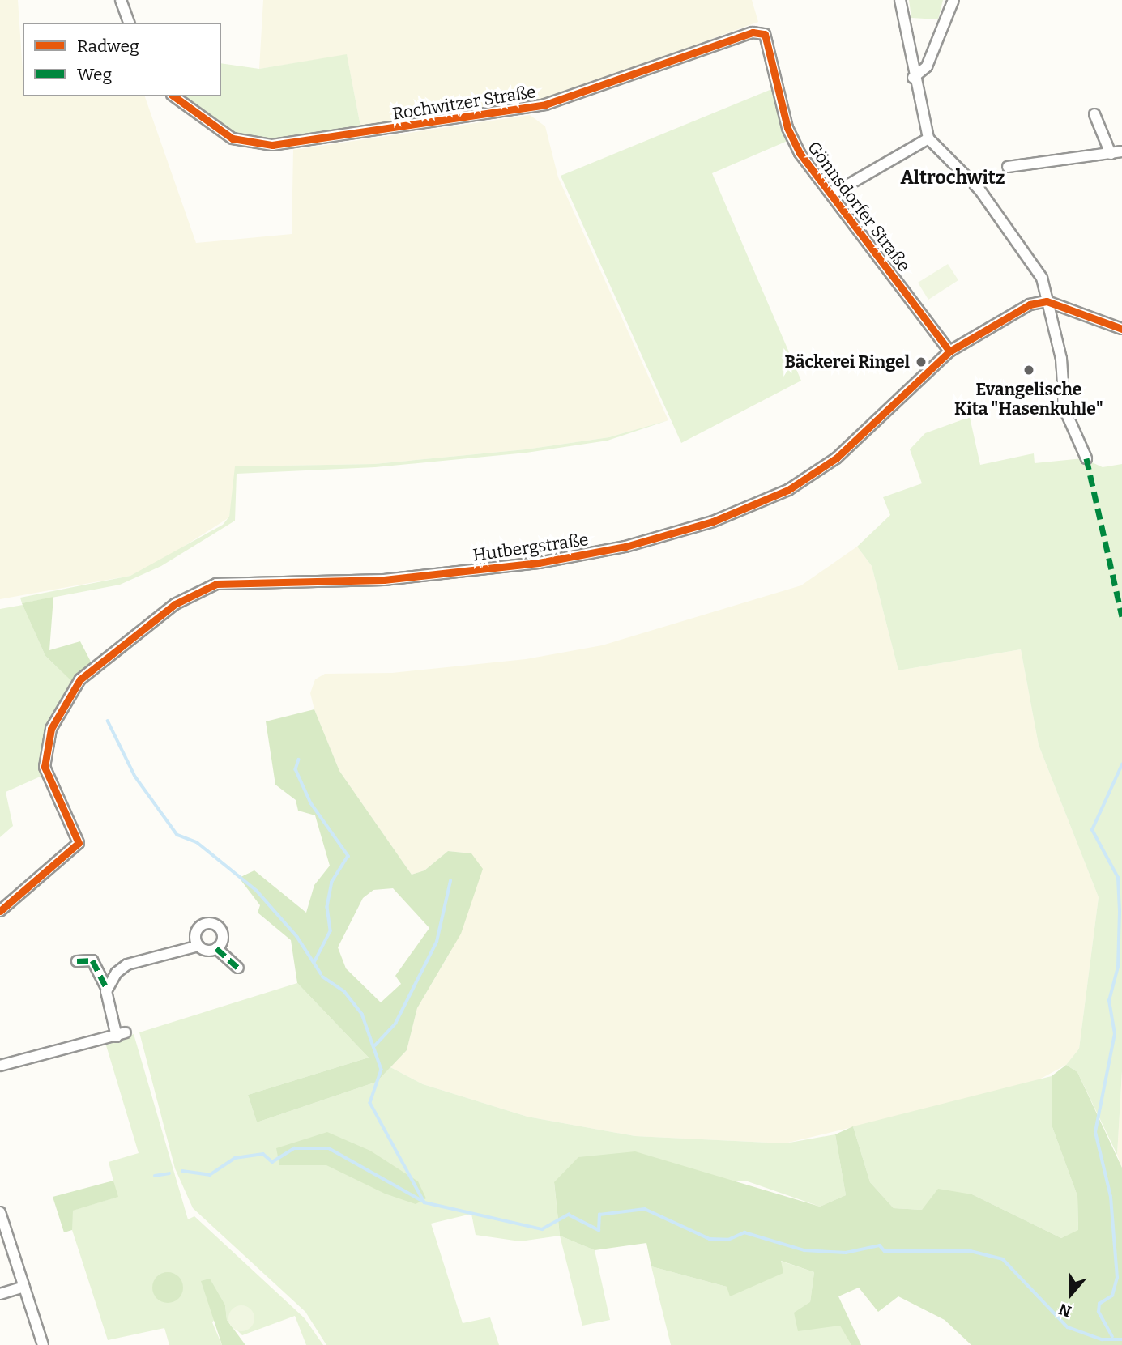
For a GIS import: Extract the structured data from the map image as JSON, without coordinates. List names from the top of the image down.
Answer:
{
  "streets": {
    "street": ["Rochwitzer Straße", "Gönnsdorfer Straße", "Hutbergstraße"]
  },
  "crossings": [
    ["Rochwitzer Straße", "Gönnsdorfer Straße"],
    ["Gönnsdorfer Straße", "Hutbergstraße"]
  ],
  "districts": ["Altrochwitz"],
  "places": ["Bäckerei Ringel", "Evangelische Kita \"Hasenkuhle\""],
  "legend": ["Radweg", "Weg"],
  "north": "bottom"
}
